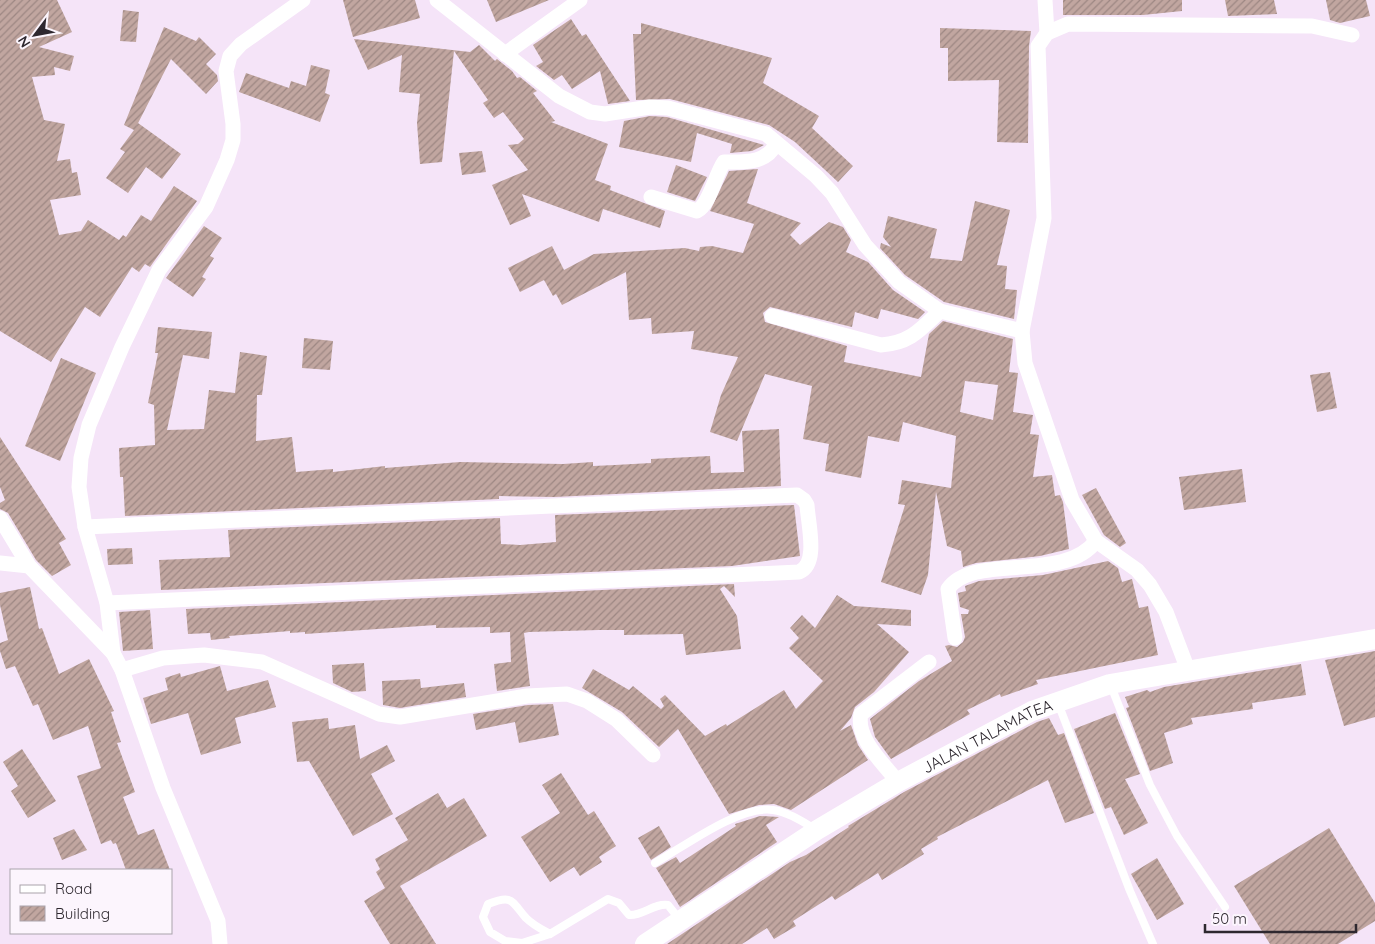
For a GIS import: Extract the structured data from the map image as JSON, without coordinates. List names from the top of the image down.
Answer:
{
  "streets": {
    "street": ["JALAN TALAMATEA"]
  },
  "legend": ["Road", "Building"],
  "scale_bar": "50 m",
  "north": "bottom left"
}
